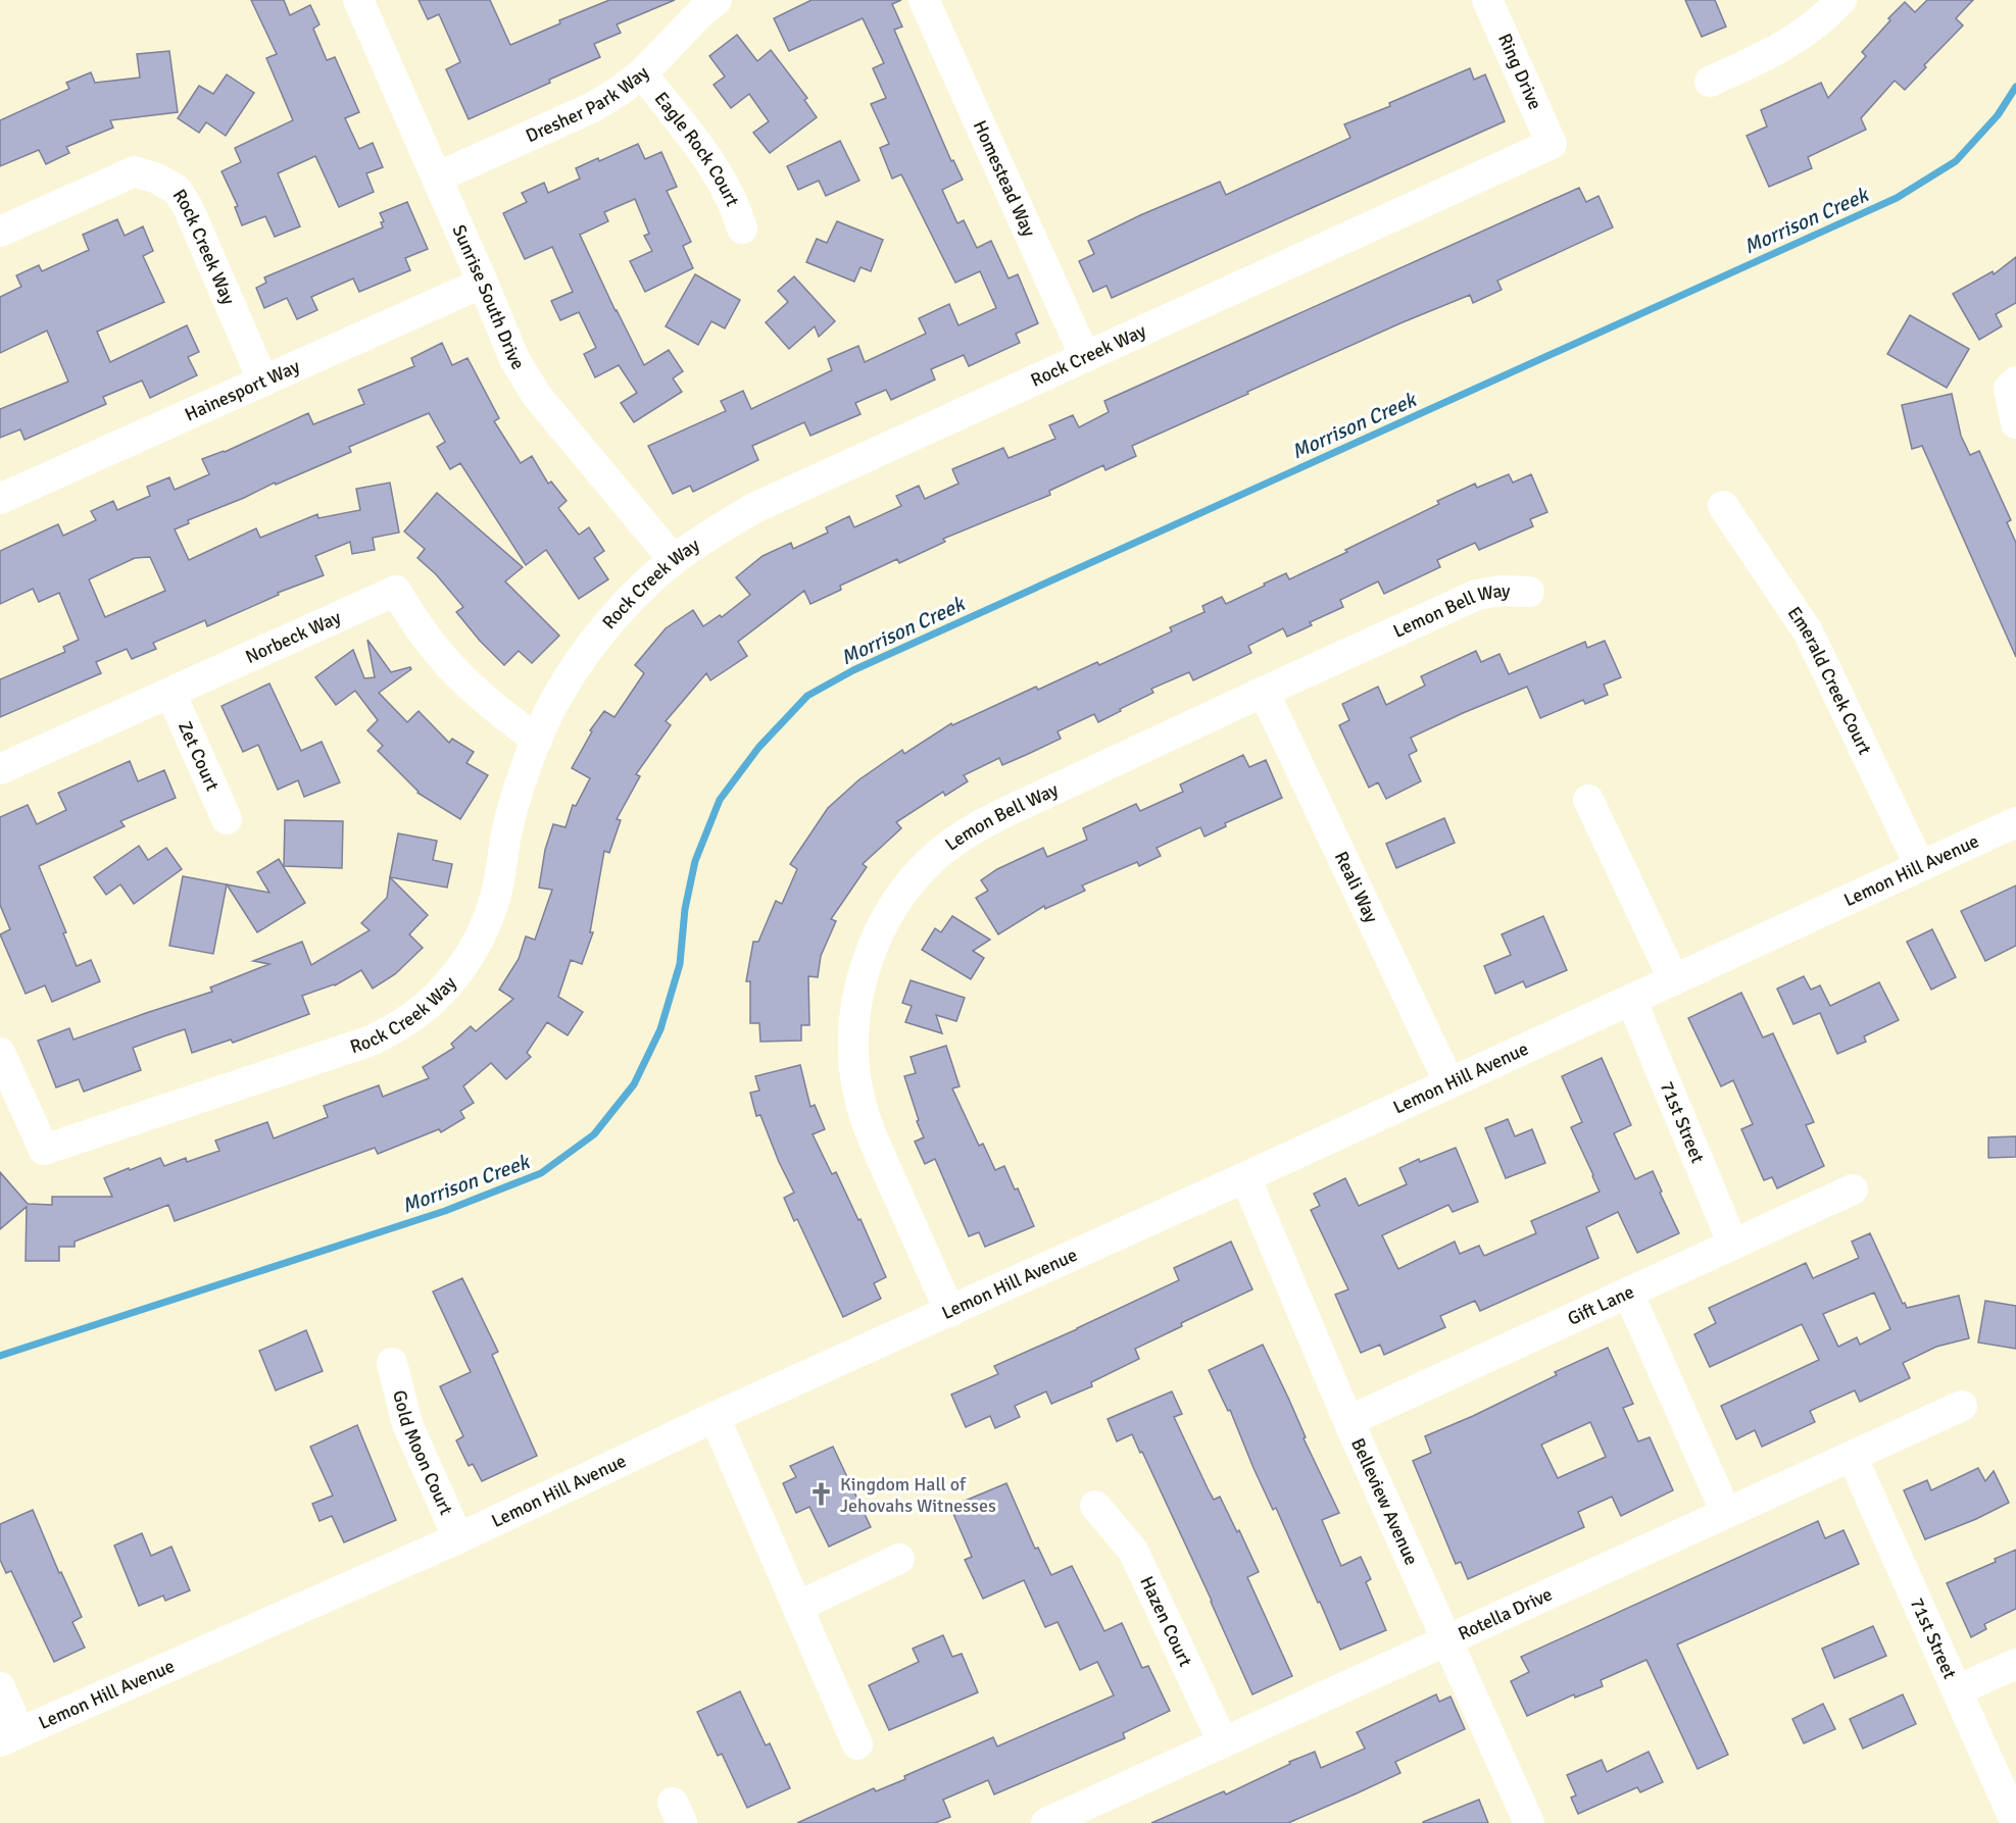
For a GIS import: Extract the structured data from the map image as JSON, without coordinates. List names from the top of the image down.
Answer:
{
  "streets": {
    "street": [
      "Ring Drive",
      "Dresher Park Way",
      "Eagle Rock Court",
      "Homestead Way",
      "Rock Creek Way",
      "Sunrise South Drive",
      "Hainesport Way",
      "Lemon Bell Way",
      "Norbeck Way",
      "Emerald Creek Court",
      "Zet Court",
      "Lemon Hill Avenue",
      "Reali Way",
      "71st Street",
      "Gift Lane",
      "Gold Moon Court",
      "Belleview Avenue",
      "Rotella Drive",
      "Hazen Court"
    ]
  },
  "crossings": [
    ["Ring Drive", "Rock Creek Way"],
    ["Dresher Park Way", "Eagle Rock Court"],
    ["Dresher Park Way", "Sunrise South Drive"],
    ["Homestead Way", "Rock Creek Way"],
    ["Rock Creek Way", "Sunrise South Drive"],
    ["Rock Creek Way", "Hainesport Way"],
    ["Rock Creek Way", "Norbeck Way"],
    ["Sunrise South Drive", "Hainesport Way"],
    ["Lemon Bell Way", "Lemon Hill Avenue"],
    ["Lemon Bell Way", "Reali Way"],
    ["Norbeck Way", "Zet Court"],
    ["Emerald Creek Court", "Lemon Hill Avenue"],
    ["Lemon Hill Avenue", "Reali Way"],
    ["Lemon Hill Avenue", "71st Street"],
    ["Lemon Hill Avenue", "Gold Moon Court"],
    ["Lemon Hill Avenue", "Belleview Avenue"],
    ["71st Street", "Gift Lane"],
    ["71st Street", "Rotella Drive"],
    ["Gift Lane", "Belleview Avenue"],
    ["Belleview Avenue", "Rotella Drive"],
    ["Rotella Drive", "Hazen Court"]
  ],
  "water": ["Morrison Creek"],
  "places": {
    "church": ["Kingdom Hall of Jehovahs Witnesses"]
  }
}
